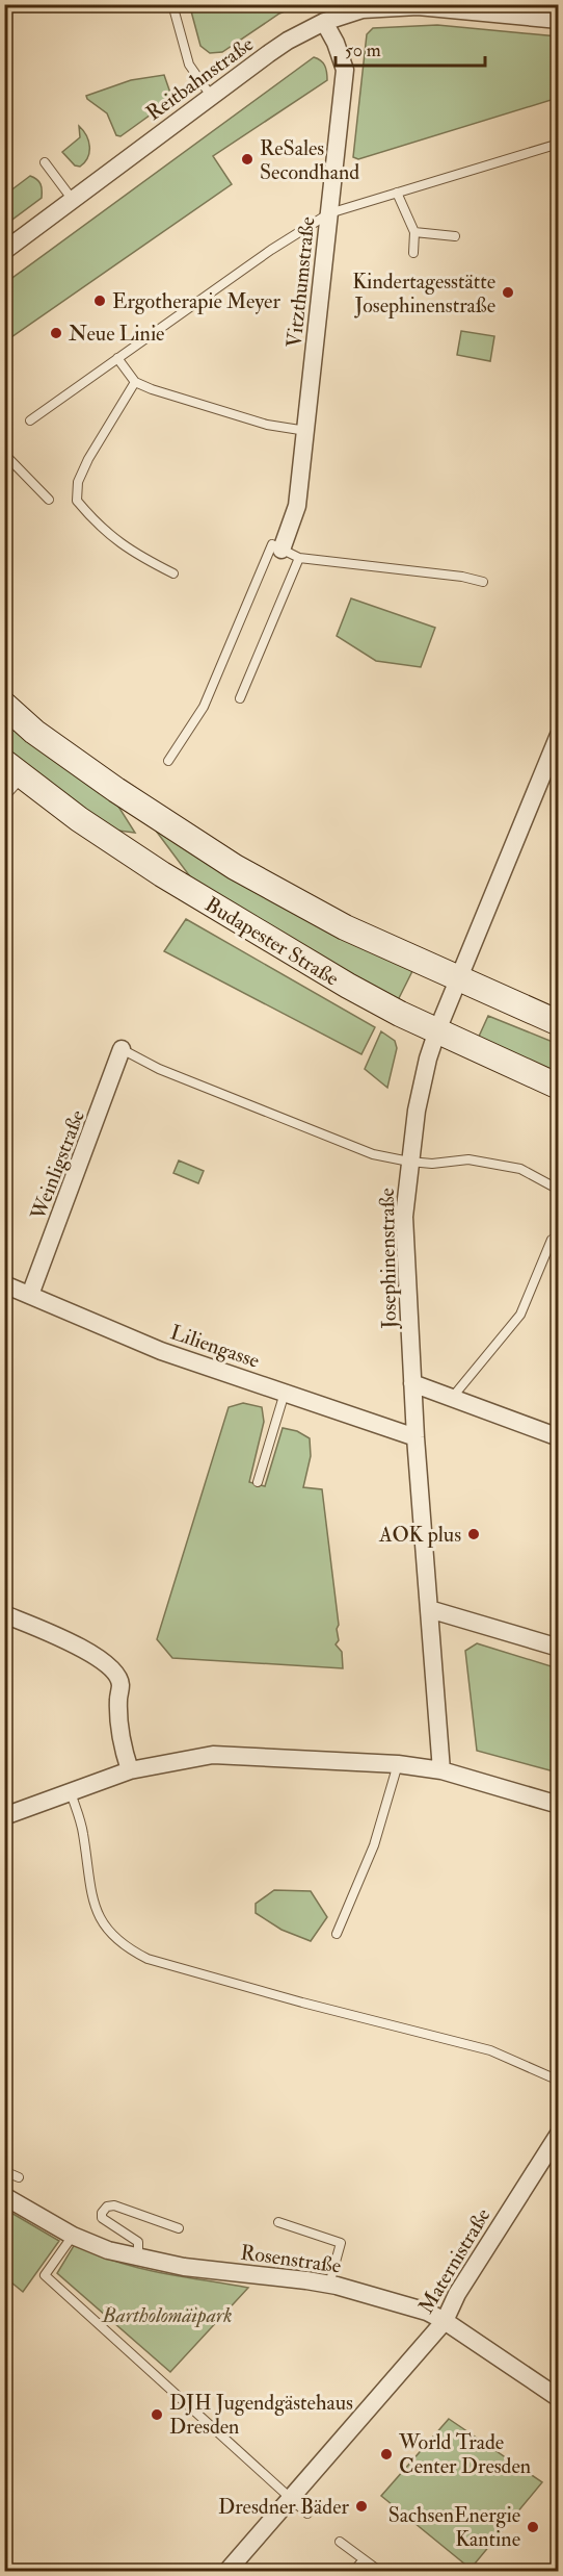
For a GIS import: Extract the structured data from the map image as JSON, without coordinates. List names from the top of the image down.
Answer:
{
  "streets": {
    "main road": ["Budapester Straße"],
    "street": [
      "Reitbahnstraße",
      "Vitzthumstraße",
      "Weinligstraße",
      "Josephinenstraße",
      "Liliengasse",
      "Rosenstraße",
      "Maternistraße"
    ]
  },
  "crossings": [
    ["Reitbahnstraße", "Vitzthumstraße"],
    ["Budapester Straße", "Josephinenstraße"],
    ["Weinligstraße", "Liliengasse"],
    ["Josephinenstraße", "Liliengasse"],
    ["Rosenstraße", "Maternistraße"]
  ],
  "parks": ["Bartholomäipark"],
  "places": [
    "ReSales Secondhand",
    "Kindertagesstätte Josephinenstraße",
    "Ergotherapie Meyer",
    "Neue Linie",
    "AOK plus",
    "DJH Jugendgästehaus Dresden",
    "World Trade Center Dresden",
    "Dresdner Bäder",
    "SachsenEnergie Kantine"
  ],
  "scale_bar": "50 m"
}
